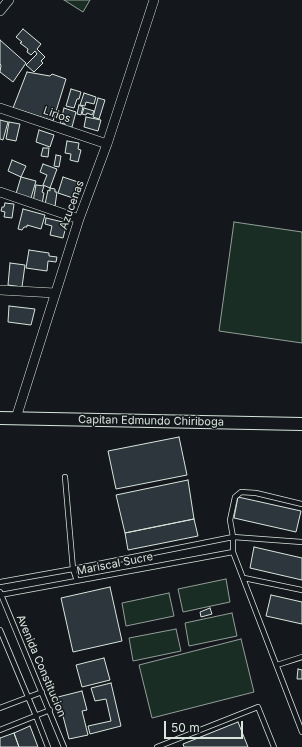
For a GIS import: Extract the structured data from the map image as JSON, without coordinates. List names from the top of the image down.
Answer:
{
  "streets": {
    "street": ["Lirios", "Azucenas", "Capitan Edmundo Chiriboga"],
    "lane": ["Mariscal Sucre", "Avenida Constitucion"]
  },
  "crossings": [
    ["Lirios", "Azucenas"],
    ["Azucenas", "Capitan Edmundo Chiriboga"],
    ["Mariscal Sucre", "Avenida Constitucion"]
  ],
  "scale_bar": "50 m"
}
